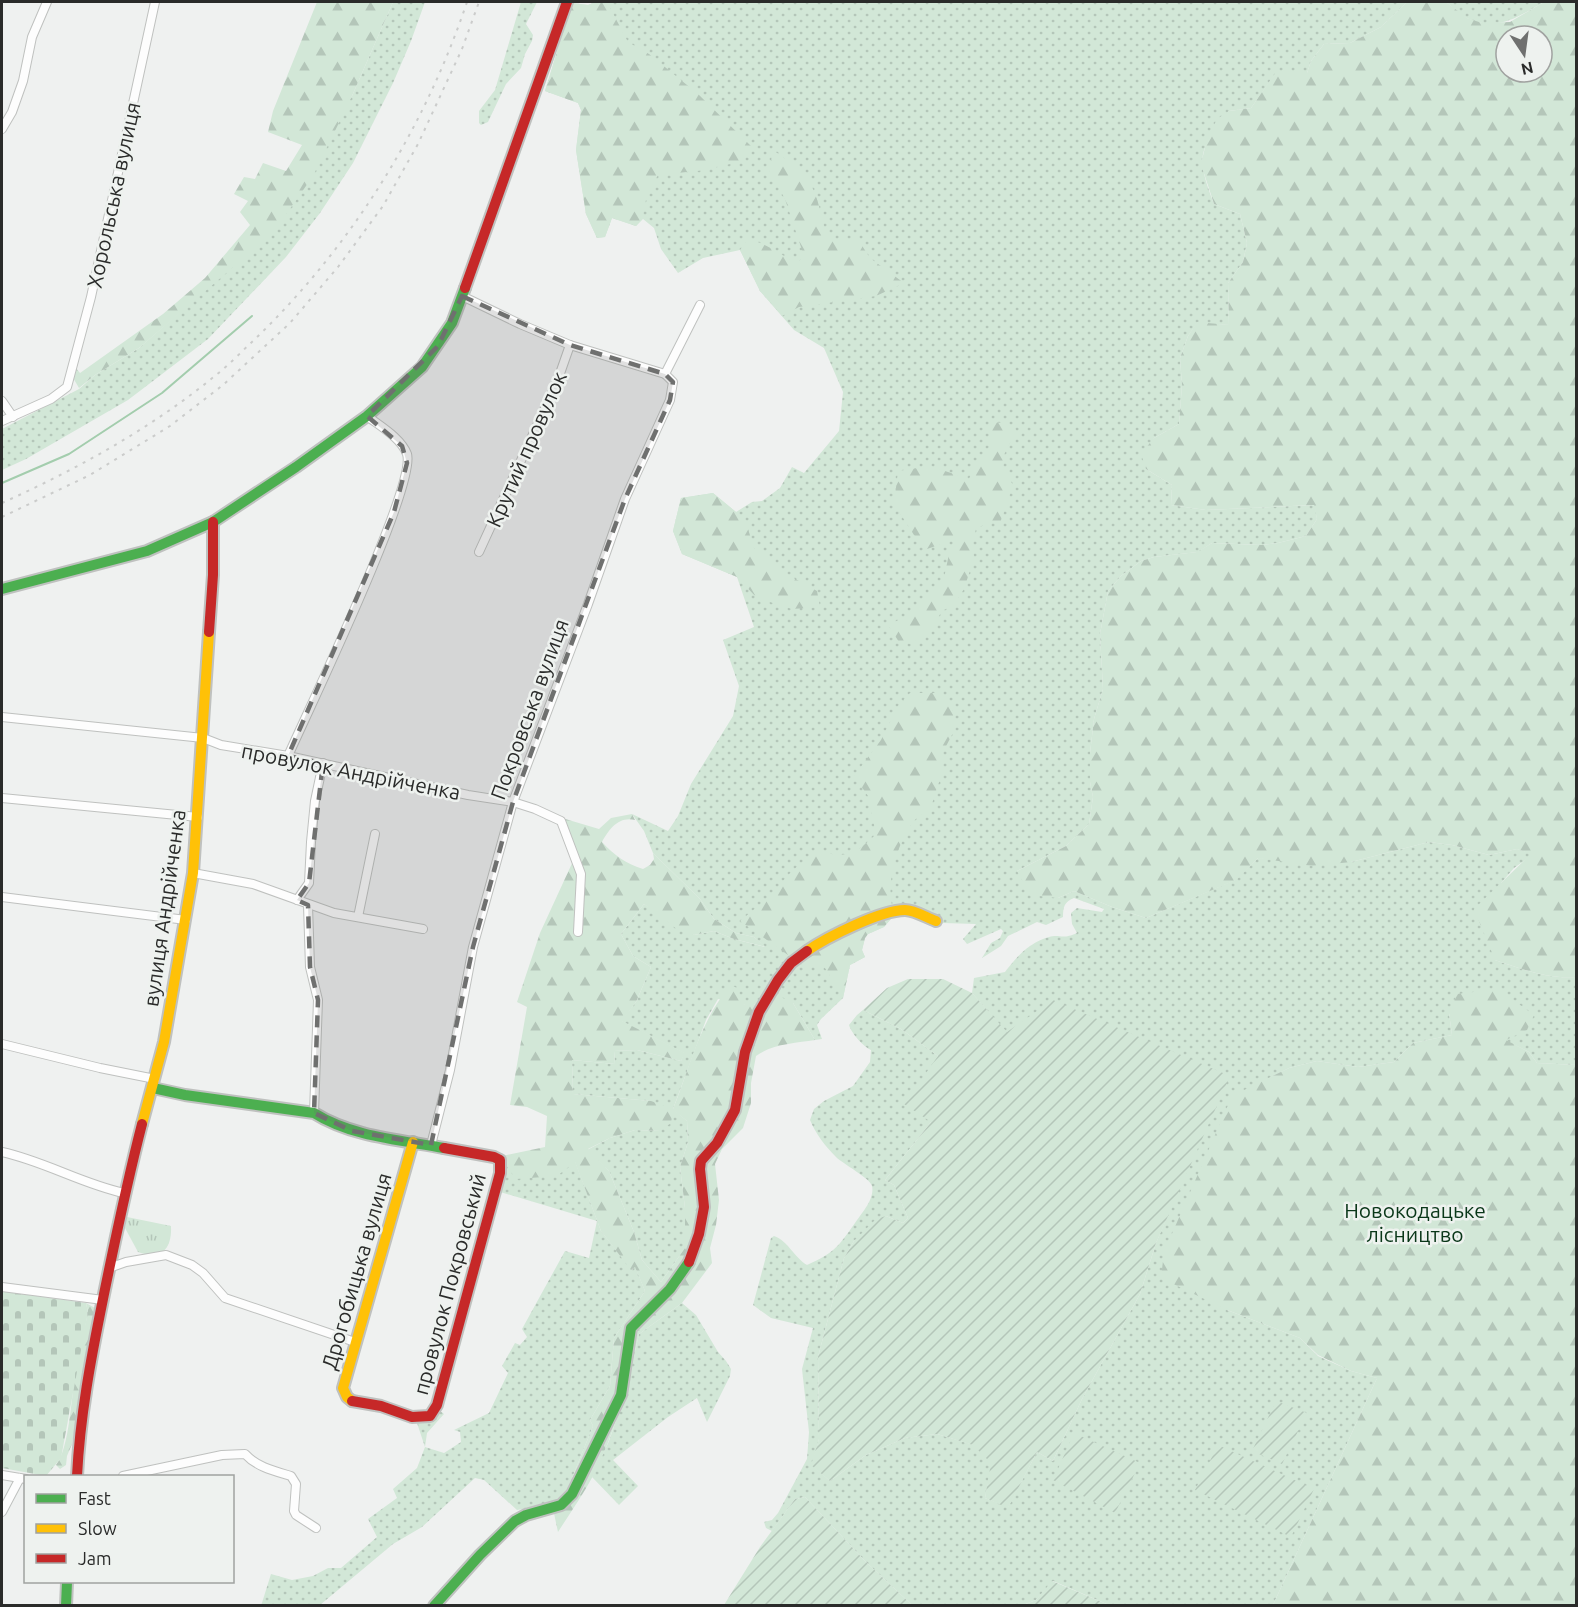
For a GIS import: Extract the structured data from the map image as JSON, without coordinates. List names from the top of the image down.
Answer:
{
  "streets": {
    "street": [
      "Хорольська вулиця",
      "Крутий провулок",
      "Покровська вулиця",
      "провулок Андрійченка",
      "вулиця Андрійченка",
      "Дрогобицька вулиця",
      "провулок Покровський"
    ]
  },
  "crossings": [
    ["Крутий провулок", "Покровська вулиця"],
    ["Покровська вулиця", "провулок Андрійченка"],
    ["Покровська вулиця", "провулок Покровський"],
    ["провулок Андрійченка", "вулиця Андрійченка"],
    ["Дрогобицька вулиця", "провулок Покровський"]
  ],
  "parks": ["Новокодацьке лісництво"],
  "legend": ["Fast", "Slow", "Jam"],
  "north": "bottom"
}
